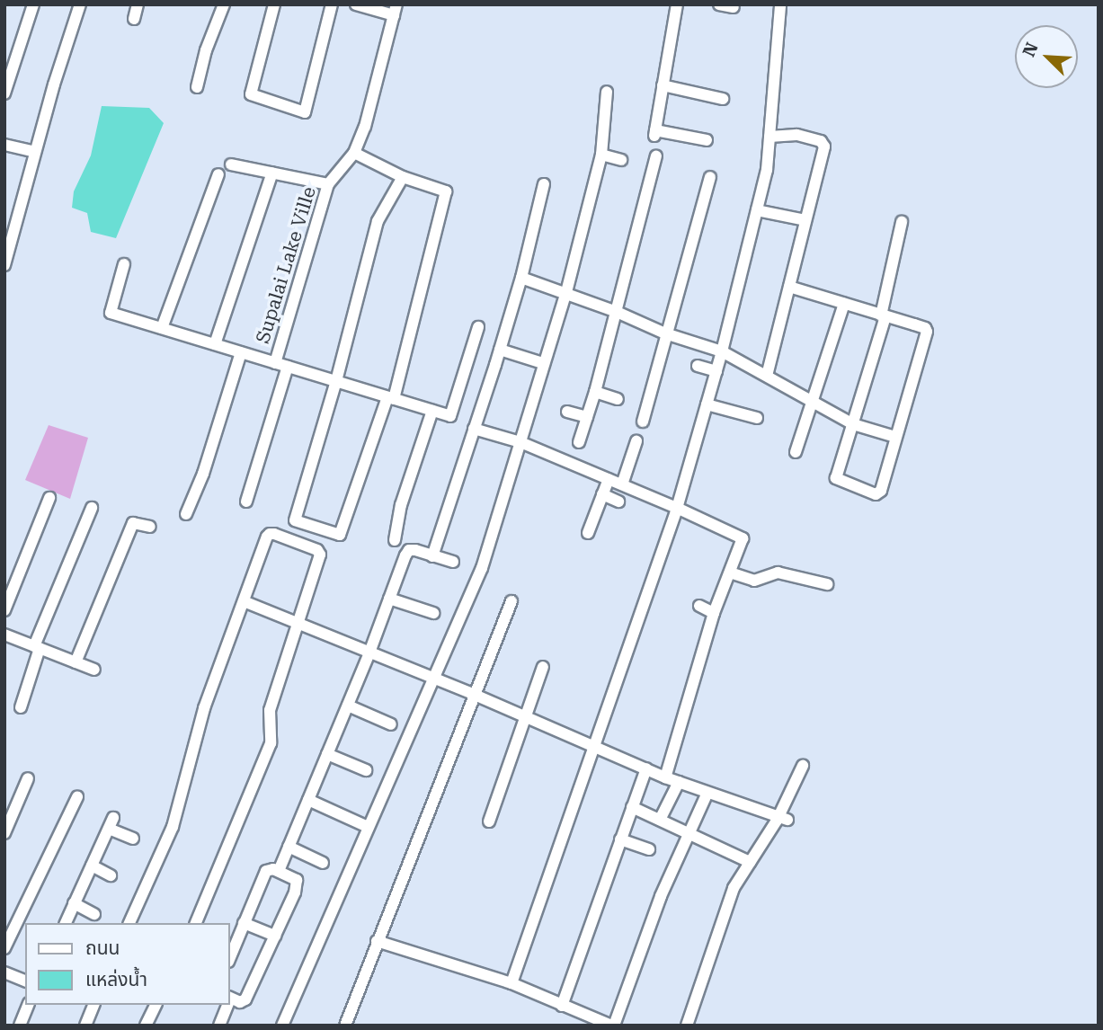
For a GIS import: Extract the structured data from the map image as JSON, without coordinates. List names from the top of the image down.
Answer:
{
  "streets": {
    "street": ["Supalai Lake Ville"]
  },
  "legend": ["ถนน", "แหล่งน้ำ"],
  "north": "top left"
}
